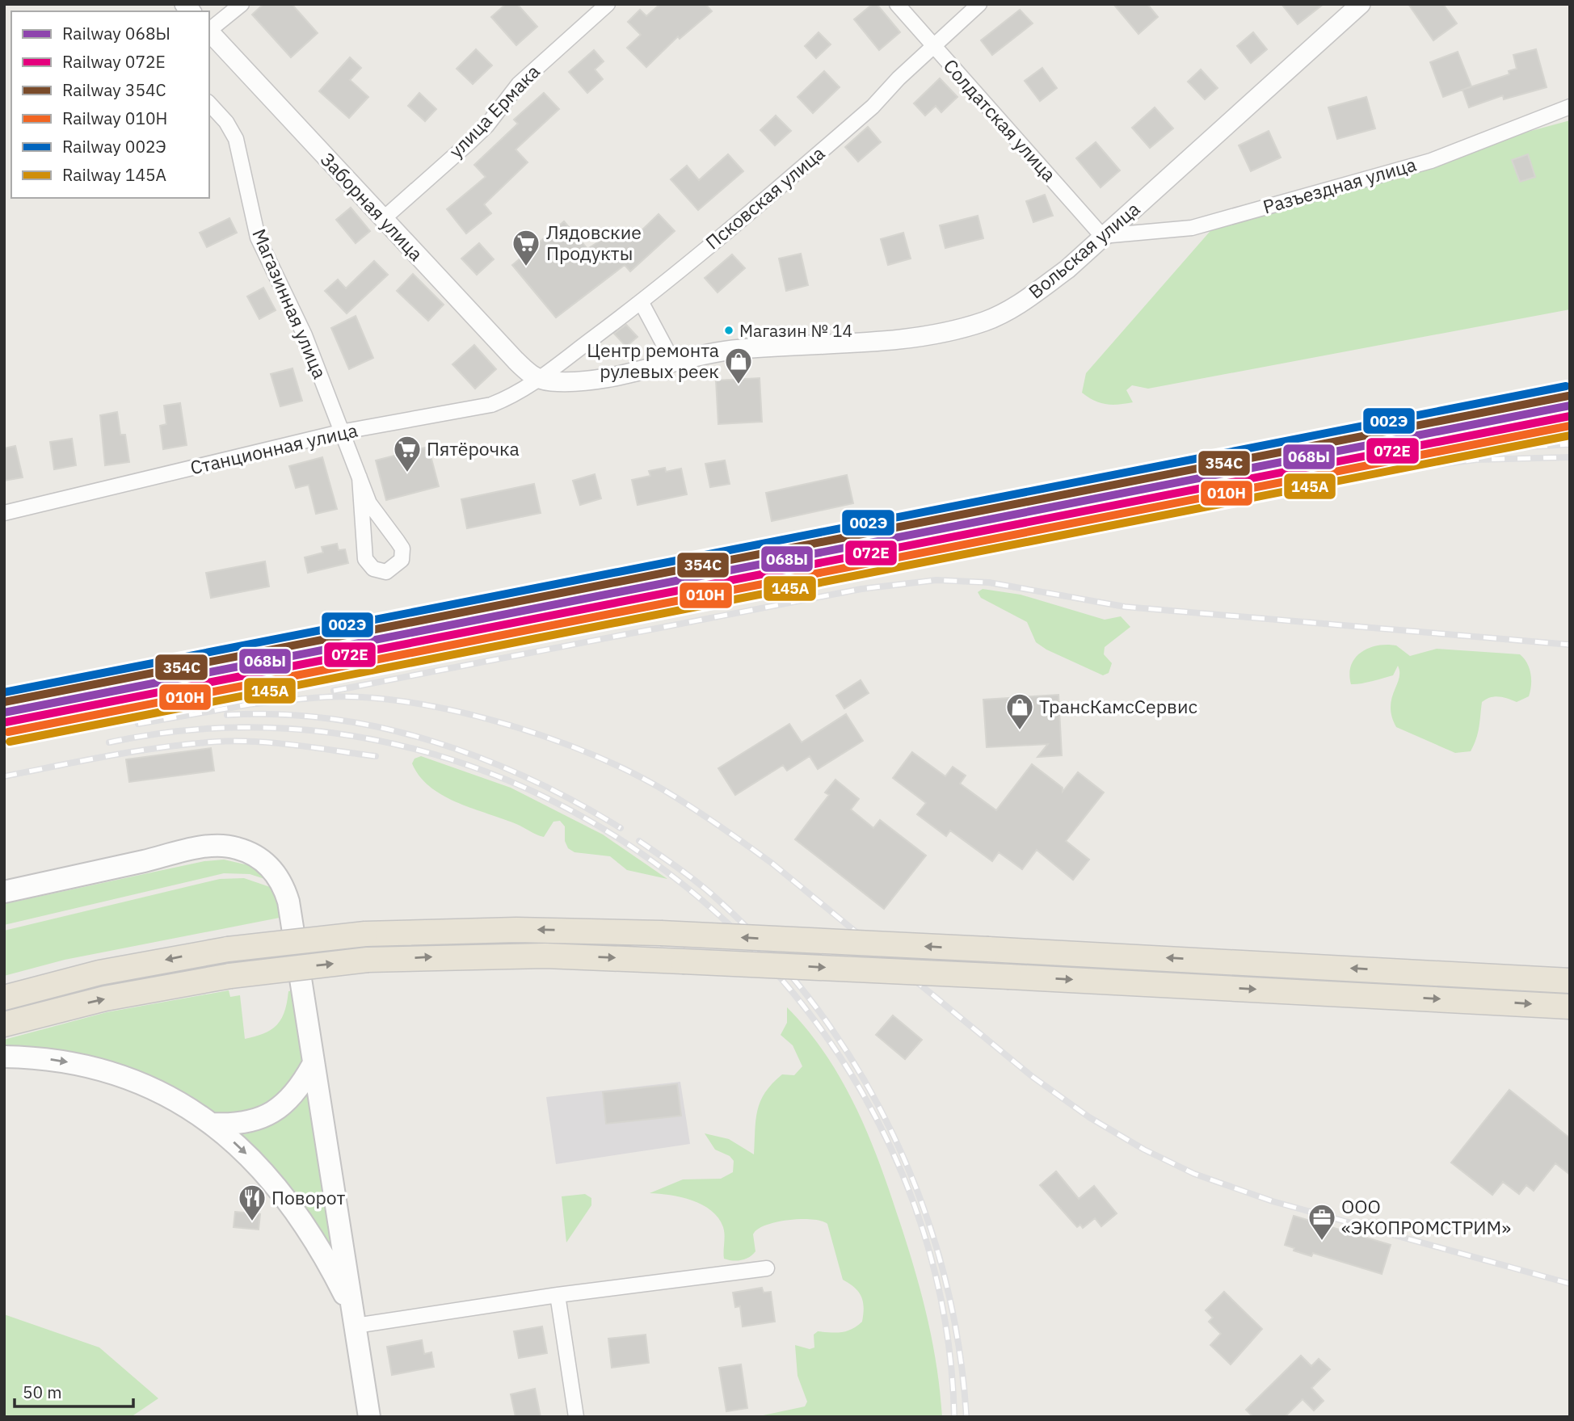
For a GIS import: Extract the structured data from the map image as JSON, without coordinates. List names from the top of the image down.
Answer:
{
  "streets": {
    "street": [
      "улица Ермака",
      "Солдатская улица",
      "Разъездная улица",
      "Псковская улица",
      "Заборная улица",
      "Вольская улица",
      "Магазинная улица",
      "Станционная улица"
    ]
  },
  "crossings": [
    ["улица Ермака", "Заборная улица"],
    ["Солдатская улица", "Разъездная улица"],
    ["Солдатская улица", "Псковская улица"],
    ["Солдатская улица", "Вольская улица"],
    ["Разъездная улица", "Вольская улица"],
    ["Псковская улица", "Заборная улица"],
    ["Псковская улица", "Вольская улица"],
    ["Псковская улица", "Станционная улица"],
    ["Заборная улица", "Вольская улица"],
    ["Заборная улица", "Станционная улица"],
    ["Вольская улица", "Станционная улица"],
    ["Магазинная улица", "Станционная улица"]
  ],
  "places": {
    "supermarket": ["Лядовские Продукты", "Пятёрочка"],
    "other": ["Магазин № 14"],
    "shop": ["Центр ремонта рулевых реек", "ТрансКамсСервис"],
    "restaurant": ["Поворот"],
    "office": ["ООО «ЭКОПРОМСТРИМ»"]
  },
  "lines": [
    "rail line 002Э",
    "rail line 354С",
    "rail line 068Ы",
    "rail line 072Е",
    "rail line 010Н",
    "rail line 145А"
  ],
  "legend": [
    "Railway 068Ы",
    "Railway 072Е",
    "Railway 354С",
    "Railway 010Н",
    "Railway 002Э",
    "Railway 145А"
  ],
  "scale_bar": "50 m"
}
